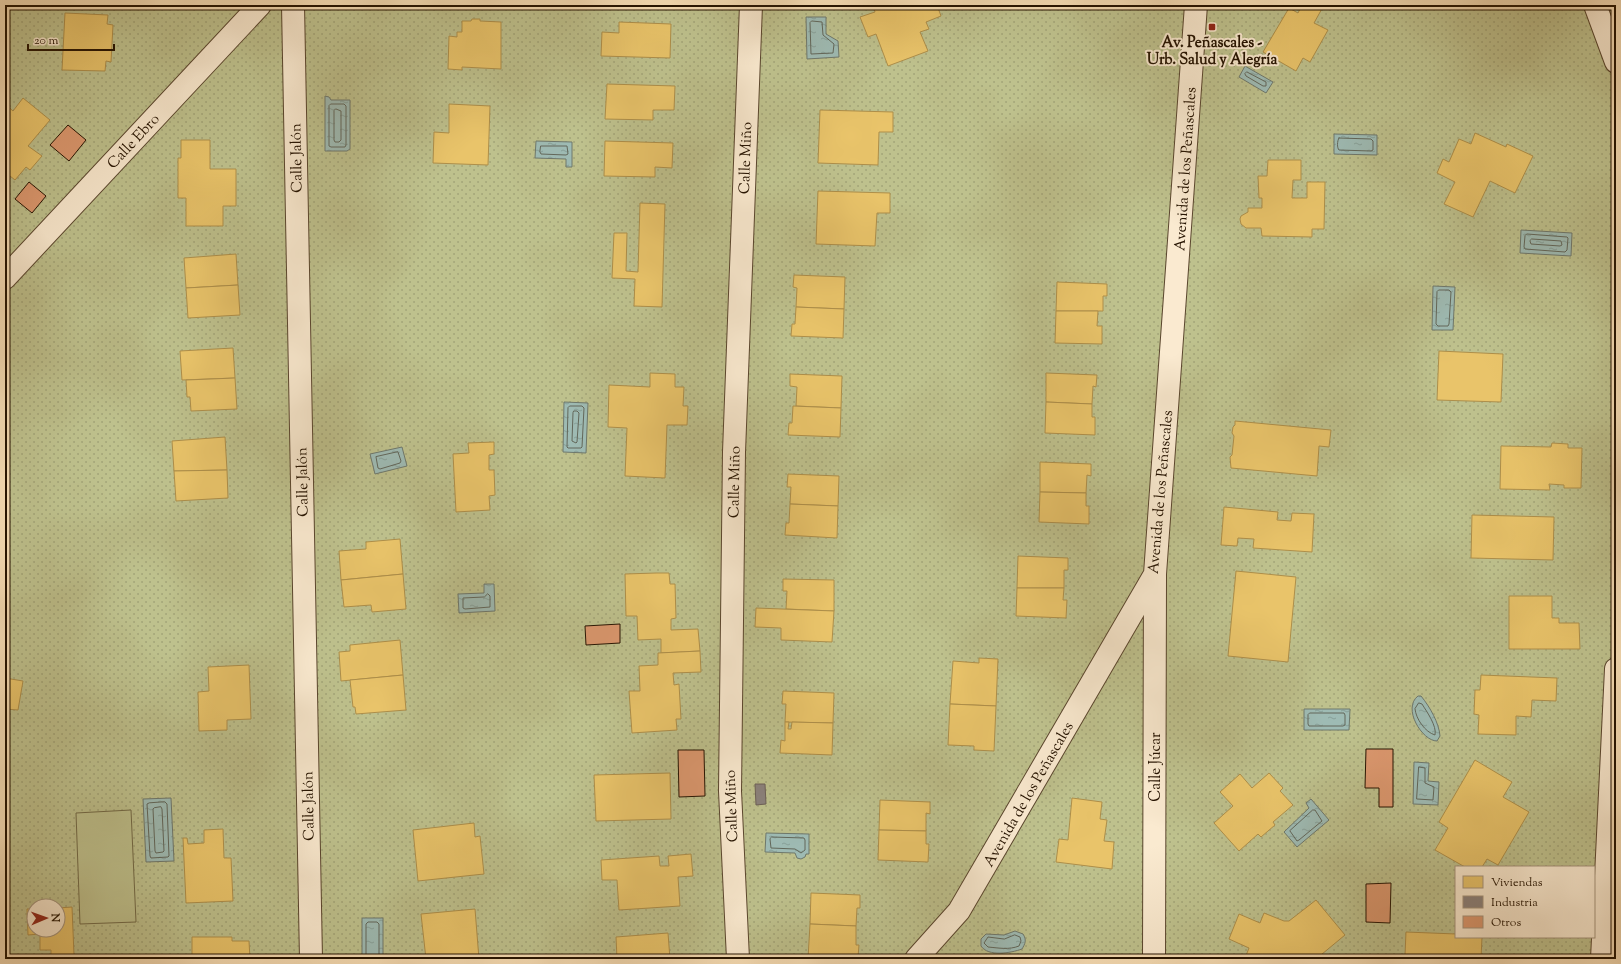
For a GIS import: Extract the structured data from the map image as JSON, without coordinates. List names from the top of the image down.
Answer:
{
  "streets": {
    "street": [
      "Calle Ebro",
      "Calle Jalón",
      "Calle Miño",
      "Avenida de los Peñascales",
      "Calle Júcar"
    ]
  },
  "crossings": [
    ["Avenida de los Peñascales", "Calle Júcar"]
  ],
  "places": {
    "transit": ["Av. Peñascales - Urb. Salud y Alegría"]
  },
  "legend": ["Viviendas", "Industria", "Otros"],
  "scale_bar": "20 m",
  "north": "right"
}
